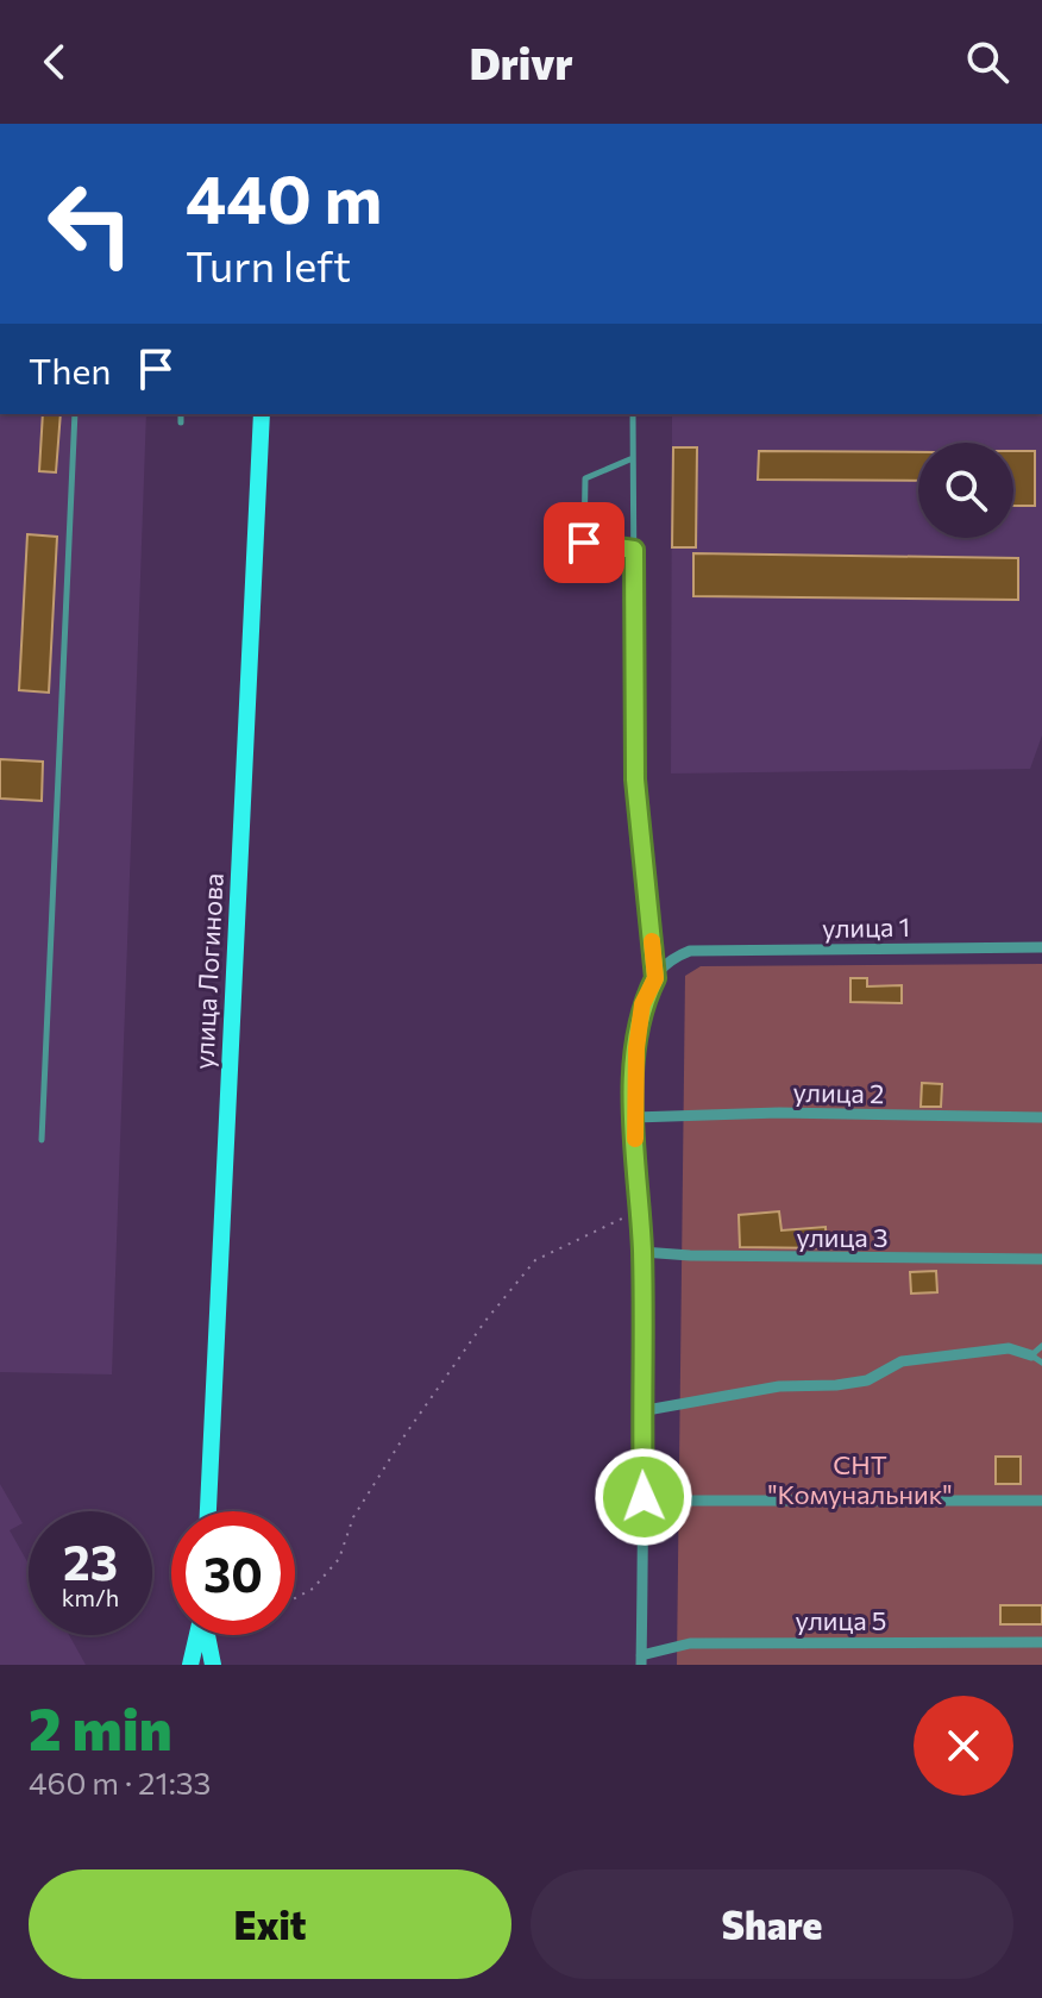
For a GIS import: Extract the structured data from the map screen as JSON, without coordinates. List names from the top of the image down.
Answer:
{
  "streets": {
    "main road": ["улица Логинова"],
    "street": [
      "улица 1",
      "улица 2",
      "улица 3",
      "улица 5"
    ]
  },
  "parks": ["СНТ \"Комунальник\""],
  "page": {
    "header": "Drivr",
    "turn": ["440 m", "Turn left"],
    "then": "Then",
    "speed": "23 km/h",
    "limit": "30",
    "heading": ["2 min", "460 m · 21:33"],
    "buttons": ["Exit", "Share"]
  }
}
